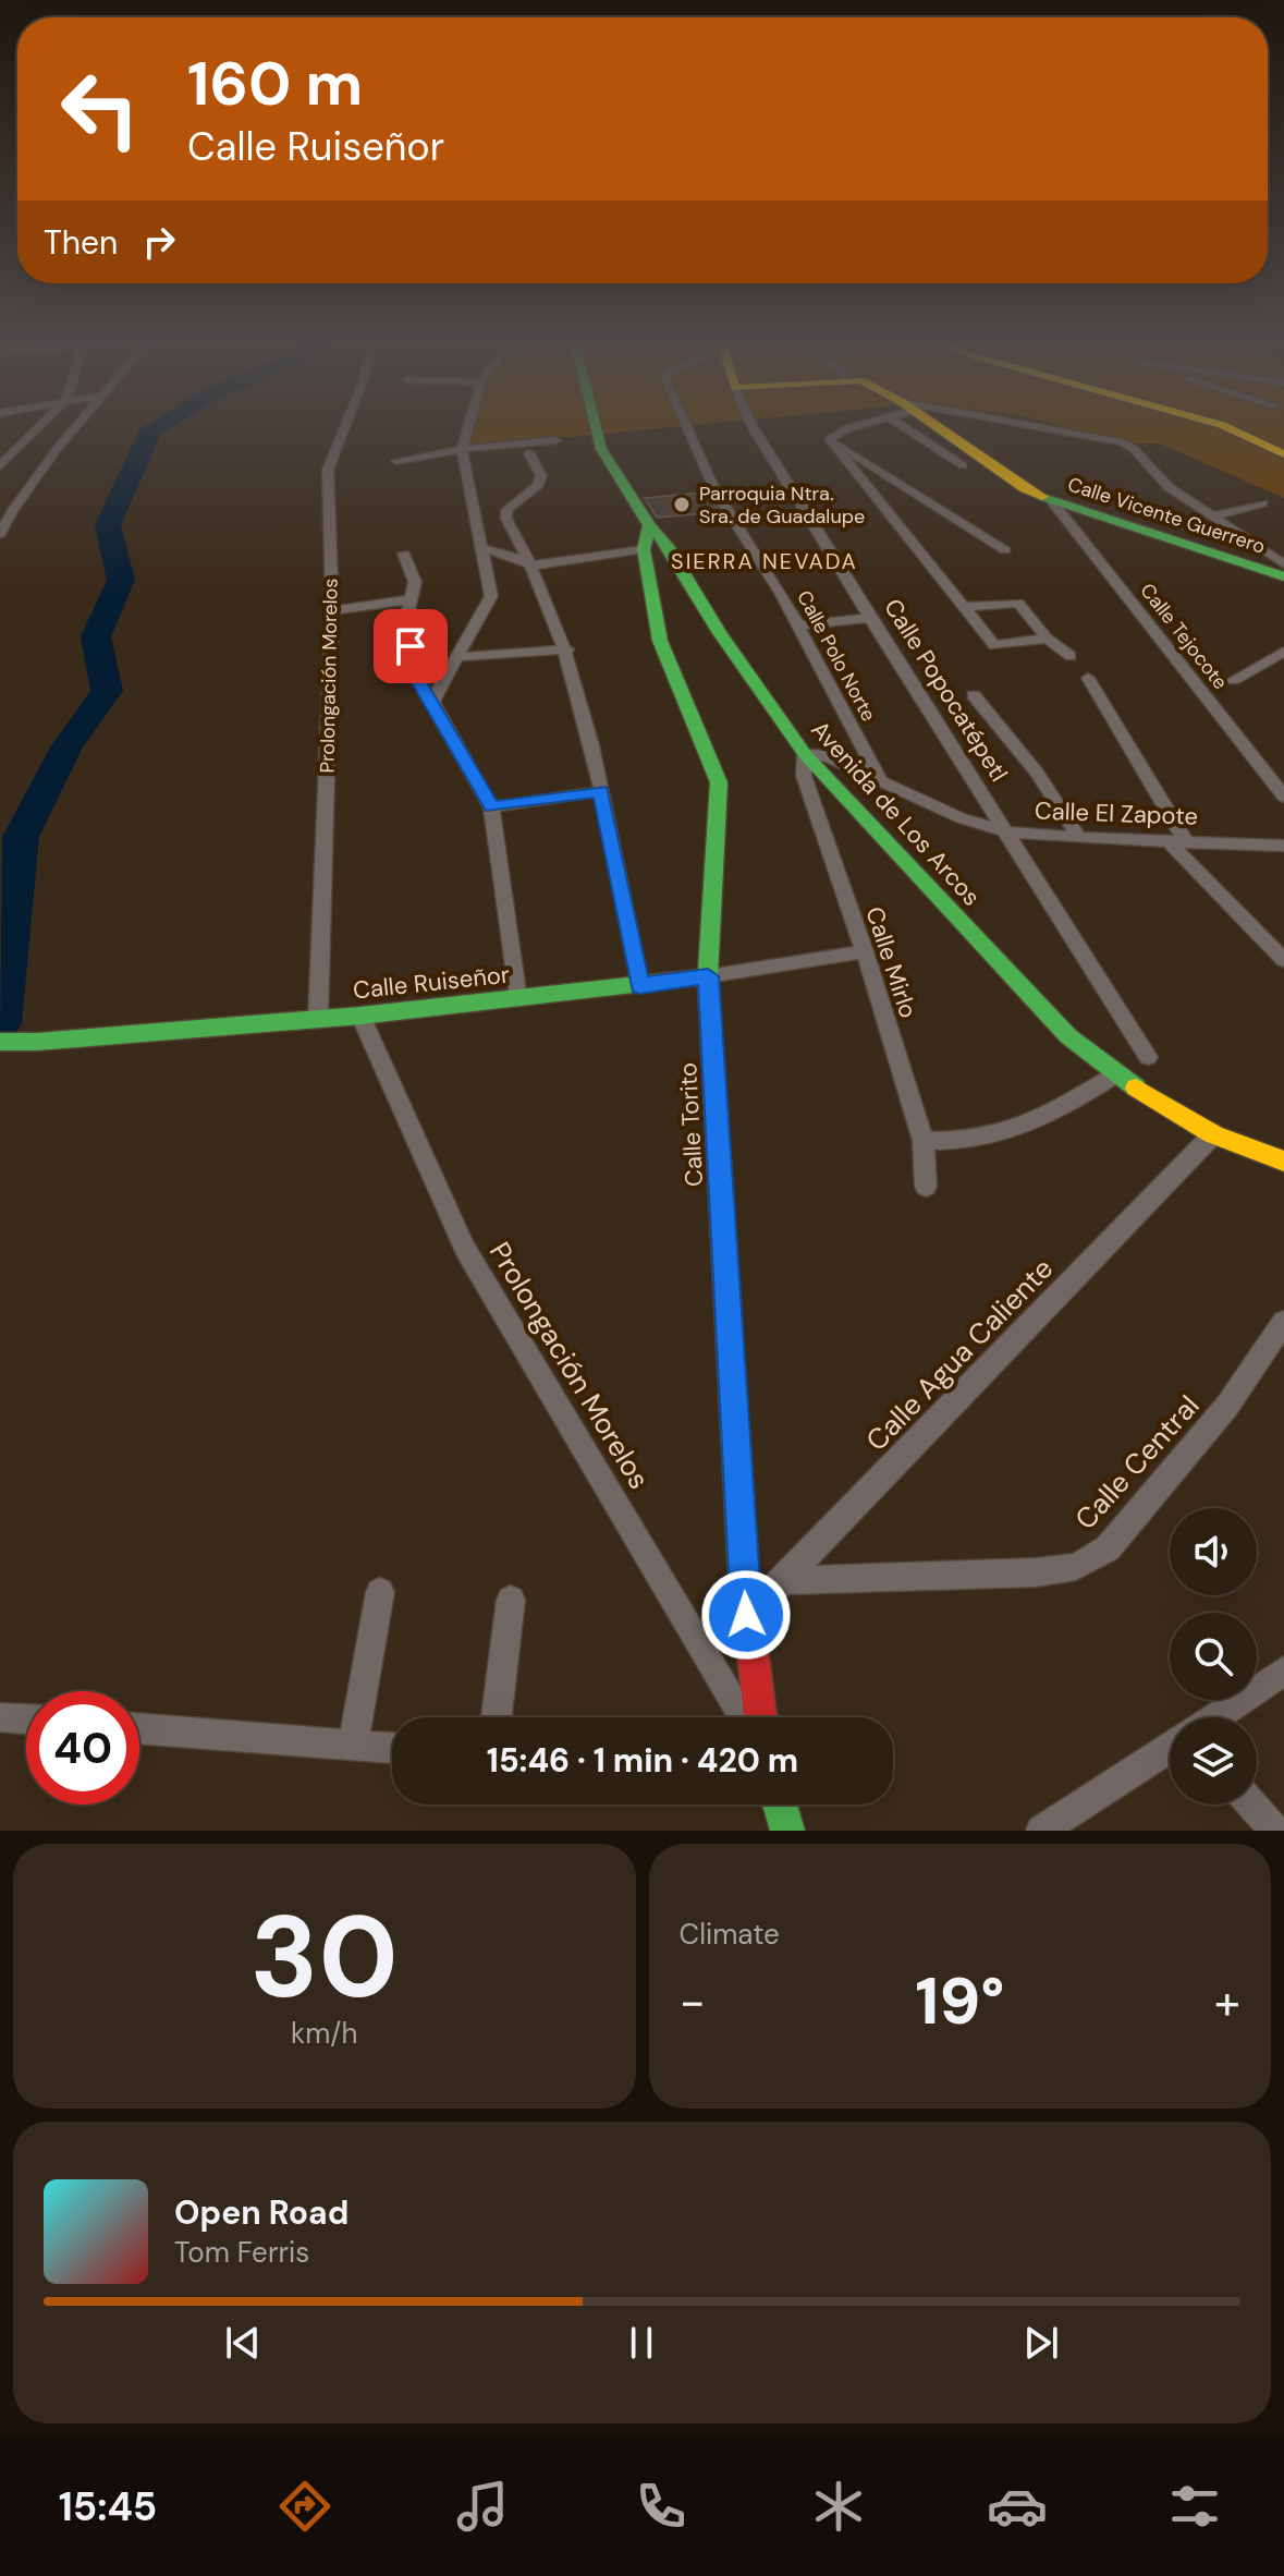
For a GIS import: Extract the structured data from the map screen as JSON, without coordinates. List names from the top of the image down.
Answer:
{
  "streets": {
    "main road": [
      "Calle Vicente Guerrero",
      "Avenida de Los Arcos",
      "Calle Ruiseñor",
      "Calle Torito"
    ],
    "street": [
      "Calle Tejocote",
      "Calle Polo Norte",
      "Prolongación Morelos",
      "Calle Popocatépetl",
      "Calle El Zapote",
      "Calle Mirlo",
      "Calle Agua Caliente",
      "Calle Central"
    ]
  },
  "crossings": [
    ["Calle Vicente Guerrero", "Calle Tejocote"],
    ["Calle Polo Norte", "Calle El Zapote"],
    ["Prolongación Morelos", "Calle Ruiseñor"],
    ["Calle Popocatépetl", "Calle El Zapote"],
    ["Avenida de Los Arcos", "Calle El Zapote"],
    ["Avenida de Los Arcos", "Calle Mirlo"],
    ["Avenida de Los Arcos", "Calle Torito"],
    ["Avenida de Los Arcos", "Calle Agua Caliente"],
    ["Calle El Zapote", "Calle Mirlo"],
    ["Calle Mirlo", "Calle Ruiseñor"],
    ["Calle Ruiseñor", "Calle Torito"],
    ["Calle Torito", "Calle Agua Caliente"],
    ["Calle Agua Caliente", "Calle Central"]
  ],
  "districts": ["SIERRA NEVADA"],
  "places": ["Parroquia Ntra. Sra. de Guadalupe"],
  "page": {
    "turn": ["160 m", "Calle Ruiseñor"],
    "then": "Then",
    "limit": "40",
    "trip": "15:46 · 1 min · 420 m",
    "tile": [
      ["30", "km/h"],
      "Climate"
    ],
    "heat": ["−", "19°", "+"],
    "song": ["Open Road", "Tom Ferris"],
    "tabs": "15:45"
  }
}
